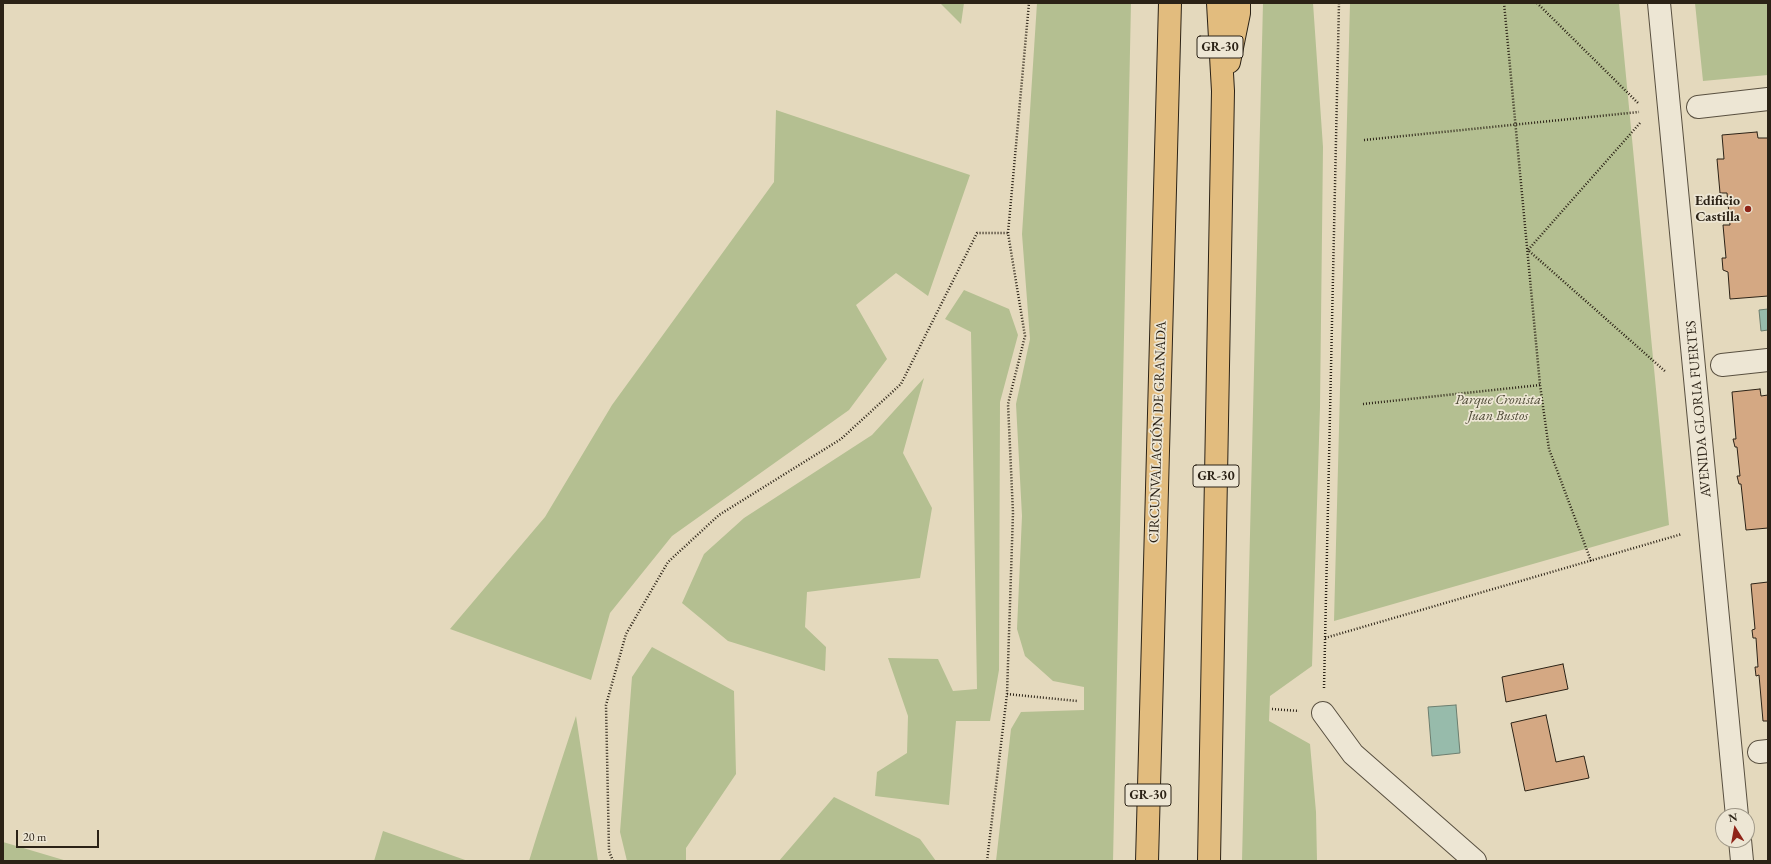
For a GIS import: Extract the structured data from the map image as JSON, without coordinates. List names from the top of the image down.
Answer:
{
  "streets": {
    "highway": ["GR-30", "CIRCUNVALACIÓN DE GRANADA"],
    "street": ["AVENIDA GLORIA FUERTES"]
  },
  "parks": ["Parque Cronista Juan Bustos"],
  "places": ["Edificio Castilla"],
  "scale_bar": "20 m",
  "north": "top"
}
